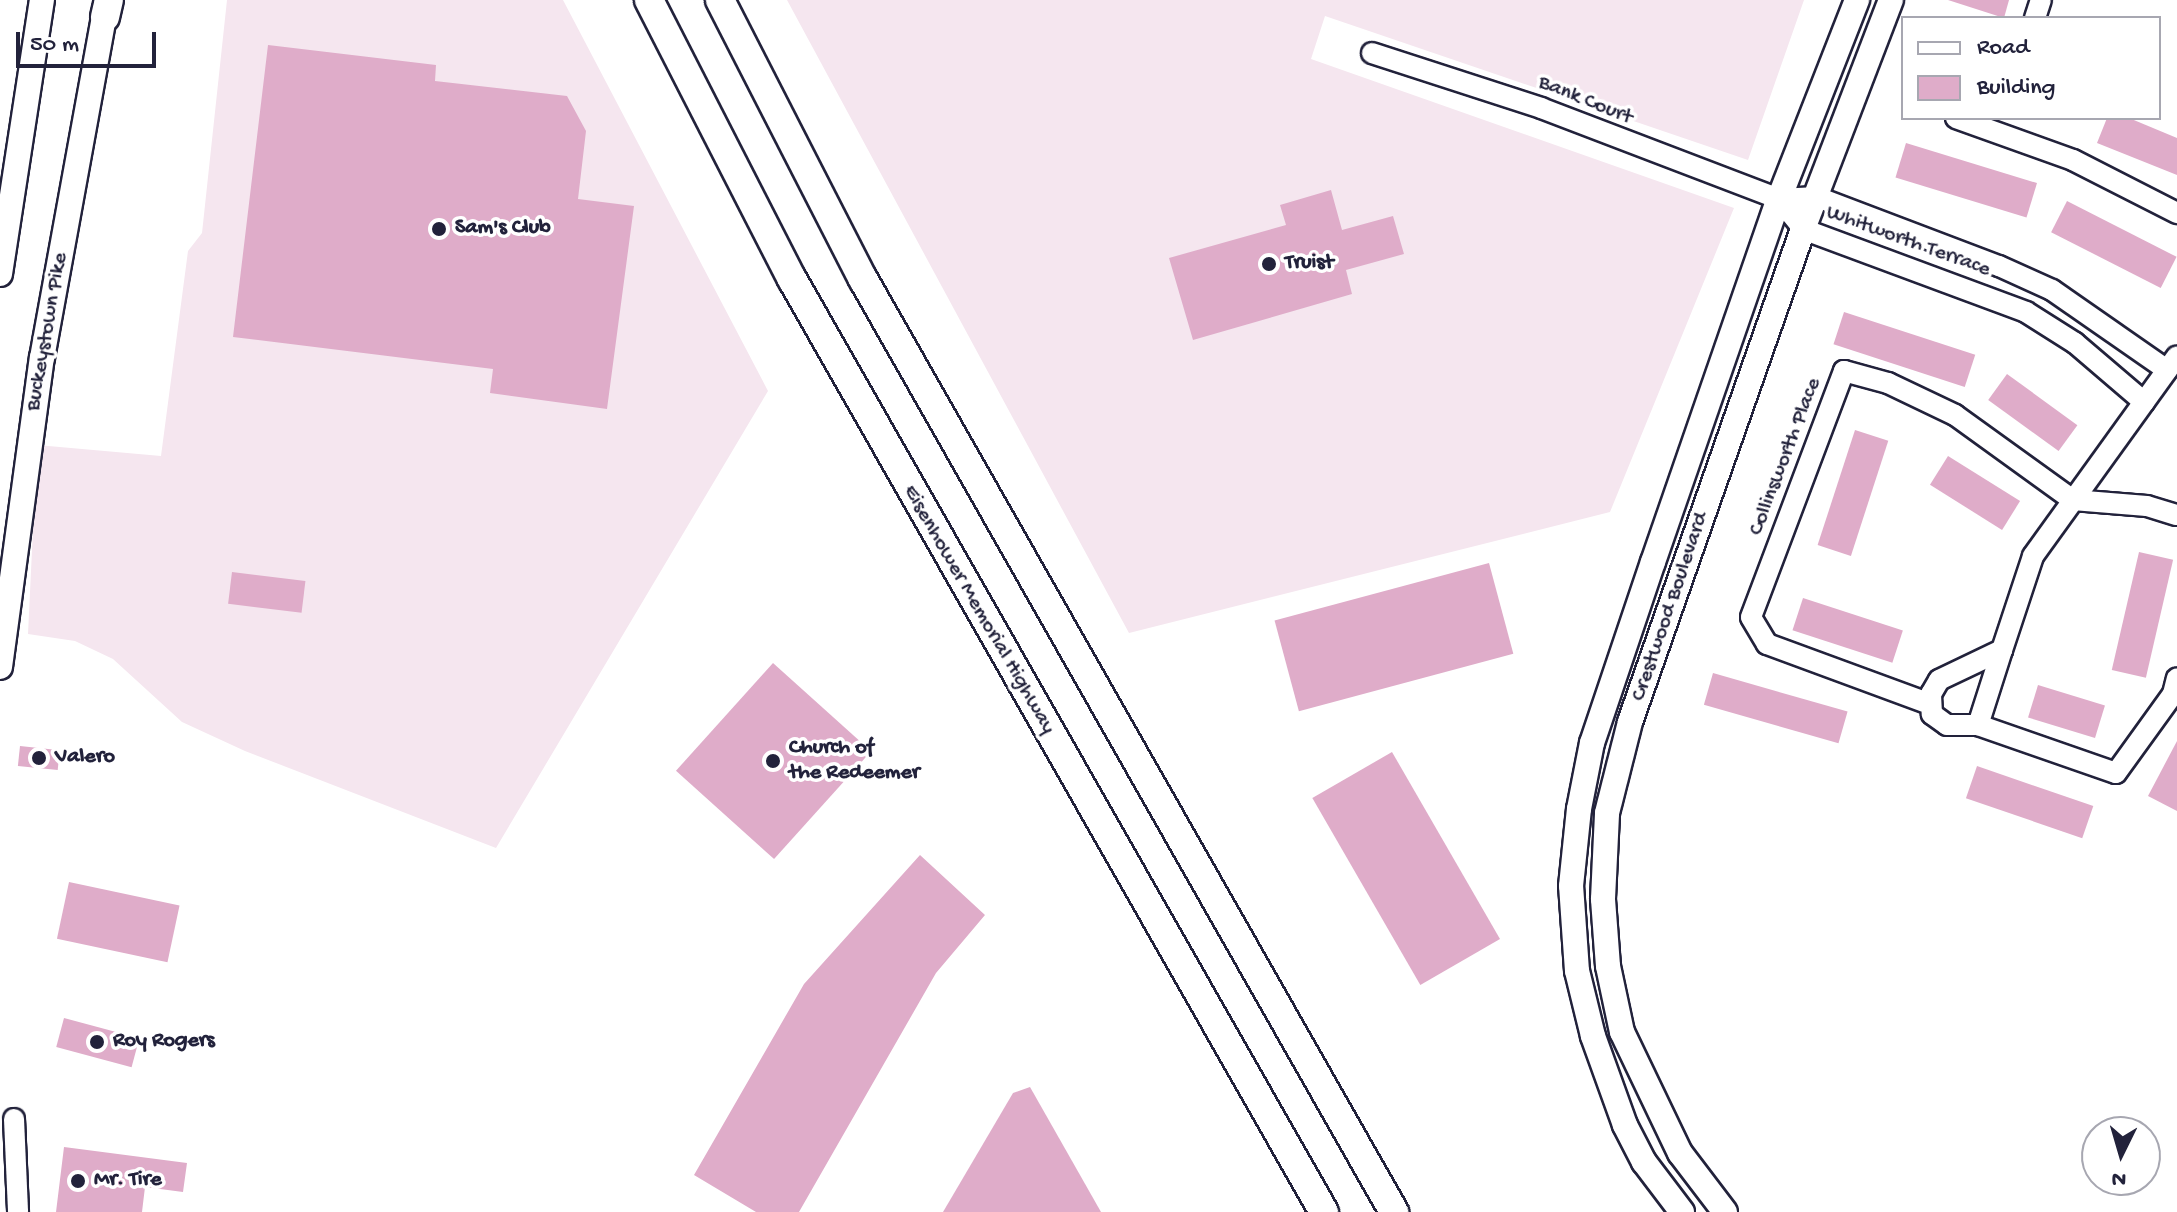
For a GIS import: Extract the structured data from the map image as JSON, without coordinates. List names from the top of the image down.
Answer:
{
  "streets": {
    "highway": ["Eisenhower Memorial Highway"],
    "main road": ["Buckeystown Pike", "Crestwood Boulevard"],
    "street": ["Bank Court", "Whitworth Terrace", "Collinsworth Place"]
  },
  "crossings": [
    ["Bank Court", "Whitworth Terrace"],
    ["Bank Court", "Crestwood Boulevard"],
    ["Whitworth Terrace", "Crestwood Boulevard"]
  ],
  "places": [
    "Sam's Club",
    "Truist",
    "Valero",
    "Church of the Redeemer",
    "Roy Rogers",
    "Mr. Tire"
  ],
  "legend": ["Road", "Building"],
  "scale_bar": "50 m",
  "north": "bottom"
}
